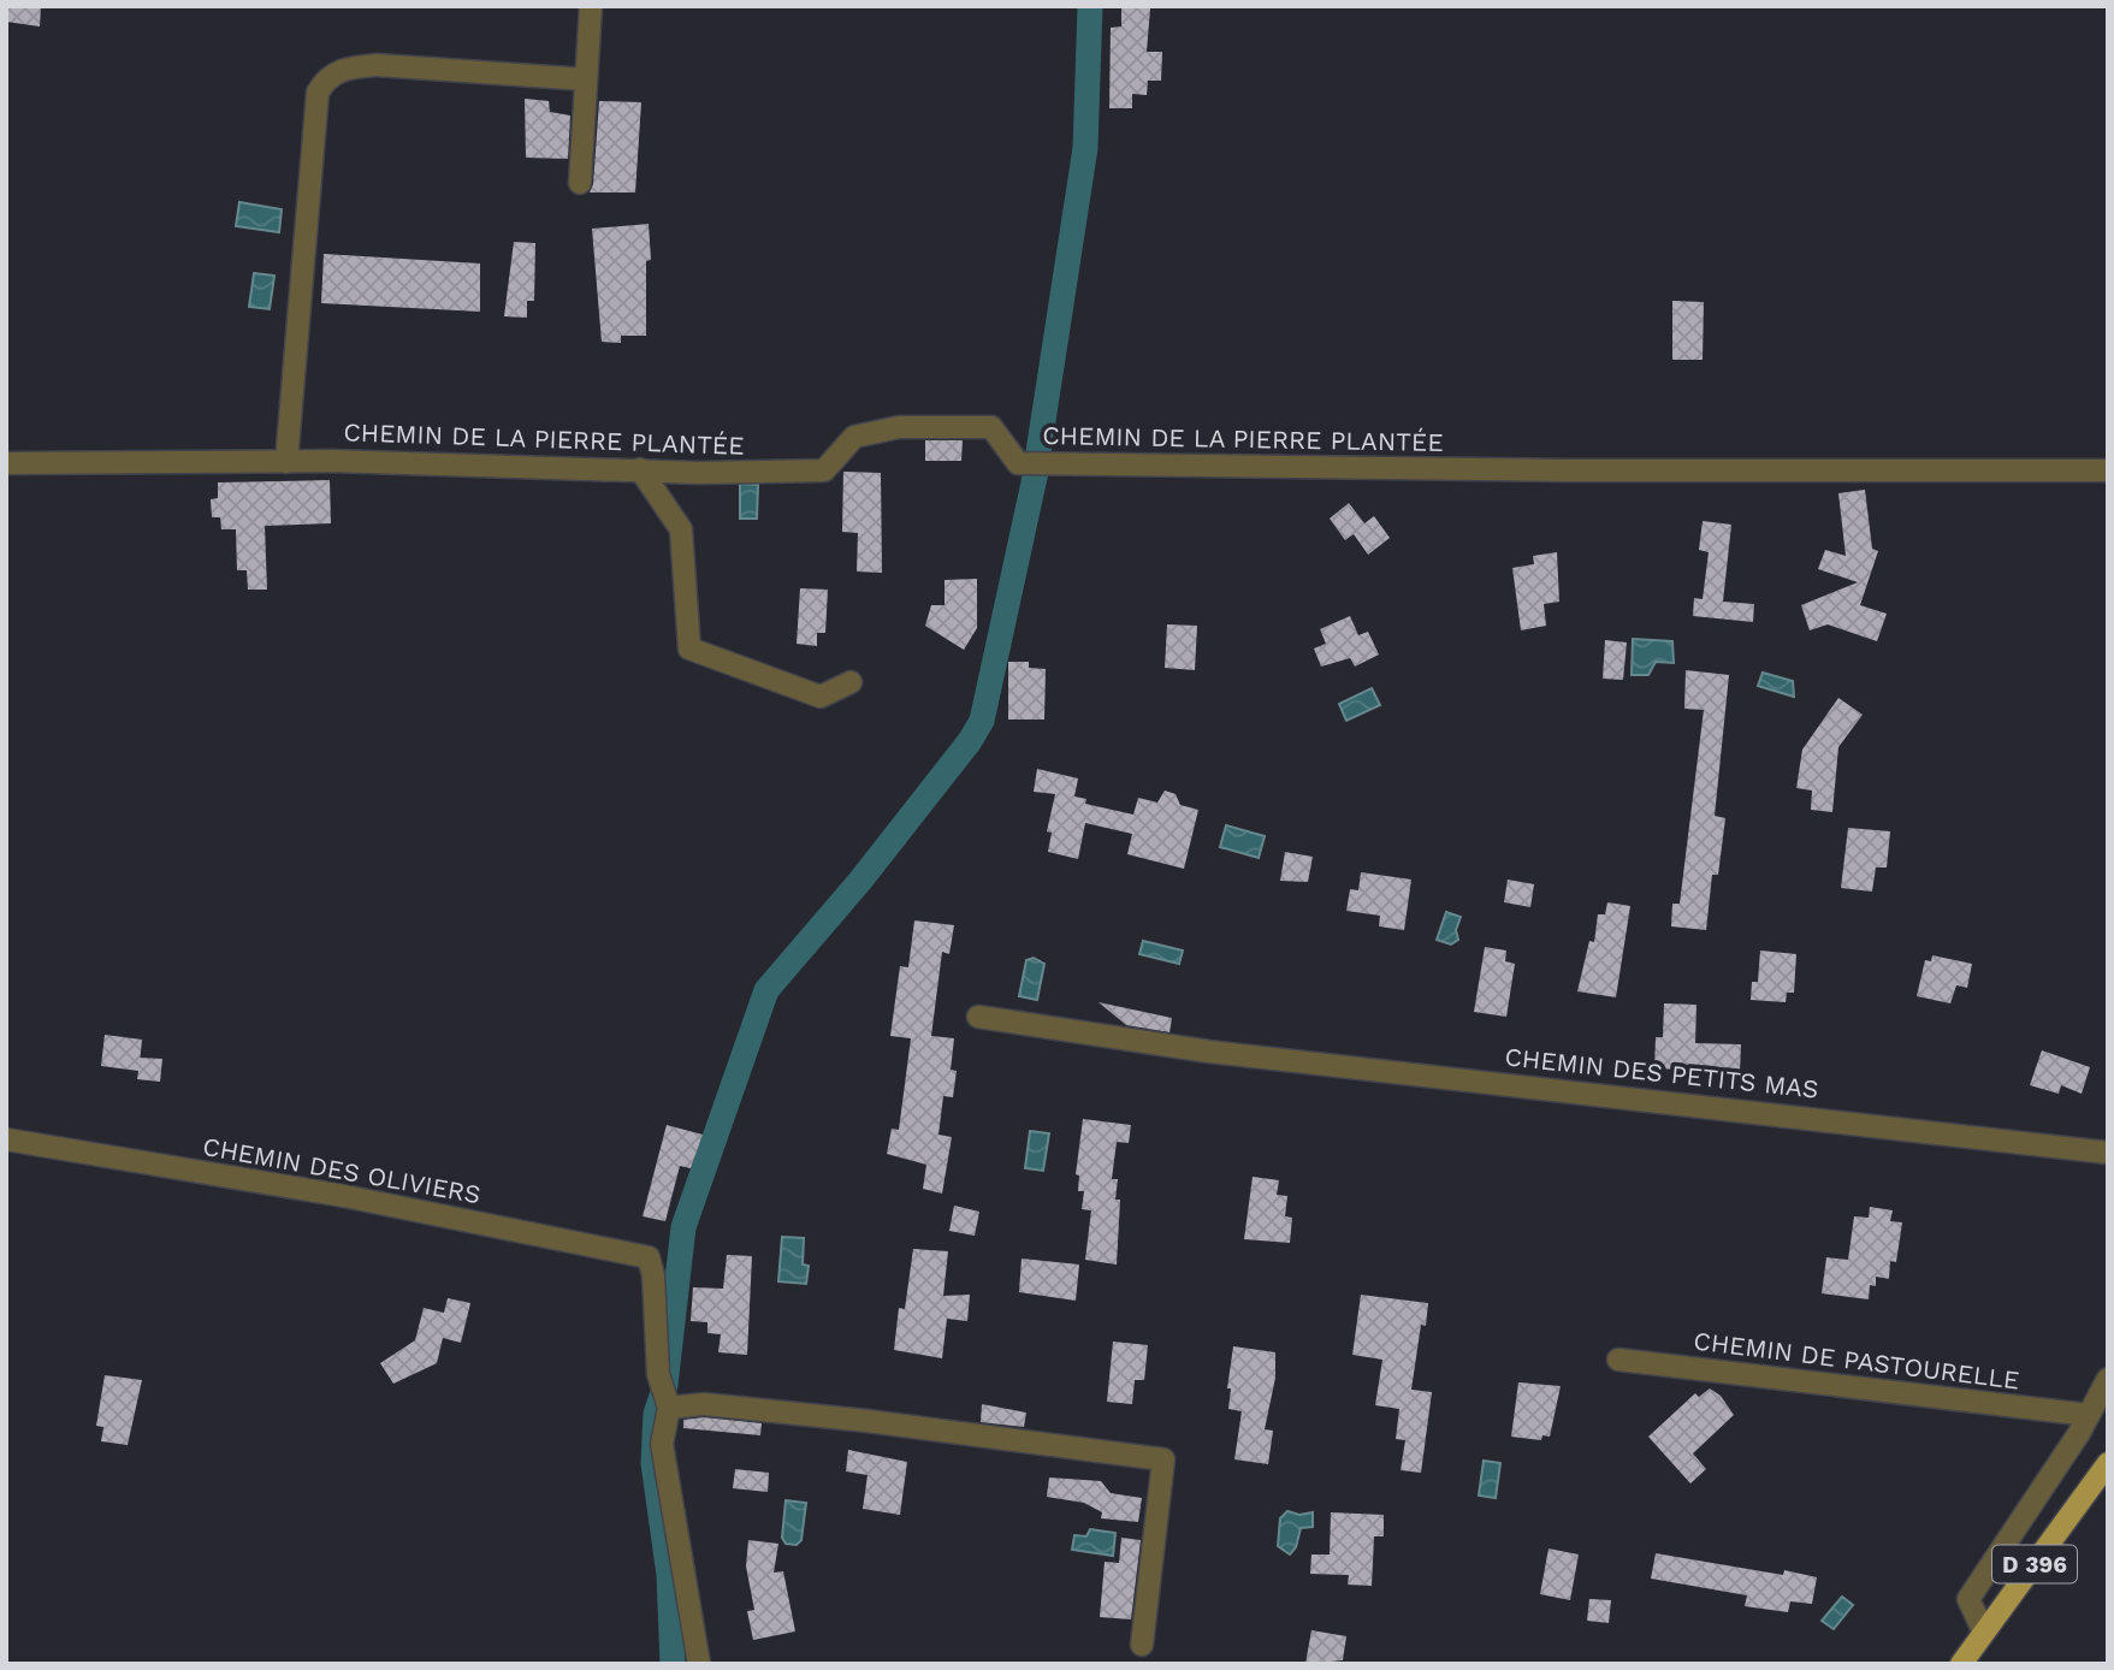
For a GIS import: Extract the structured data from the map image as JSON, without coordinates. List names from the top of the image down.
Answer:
{
  "streets": {
    "main road": ["D 396"],
    "street": [
      "CHEMIN DE LA PIERRE PLANTÉE",
      "CHEMIN DES PETITS MAS",
      "CHEMIN DES OLIVIERS",
      "CHEMIN DE PASTOURELLE"
    ]
  }
}
